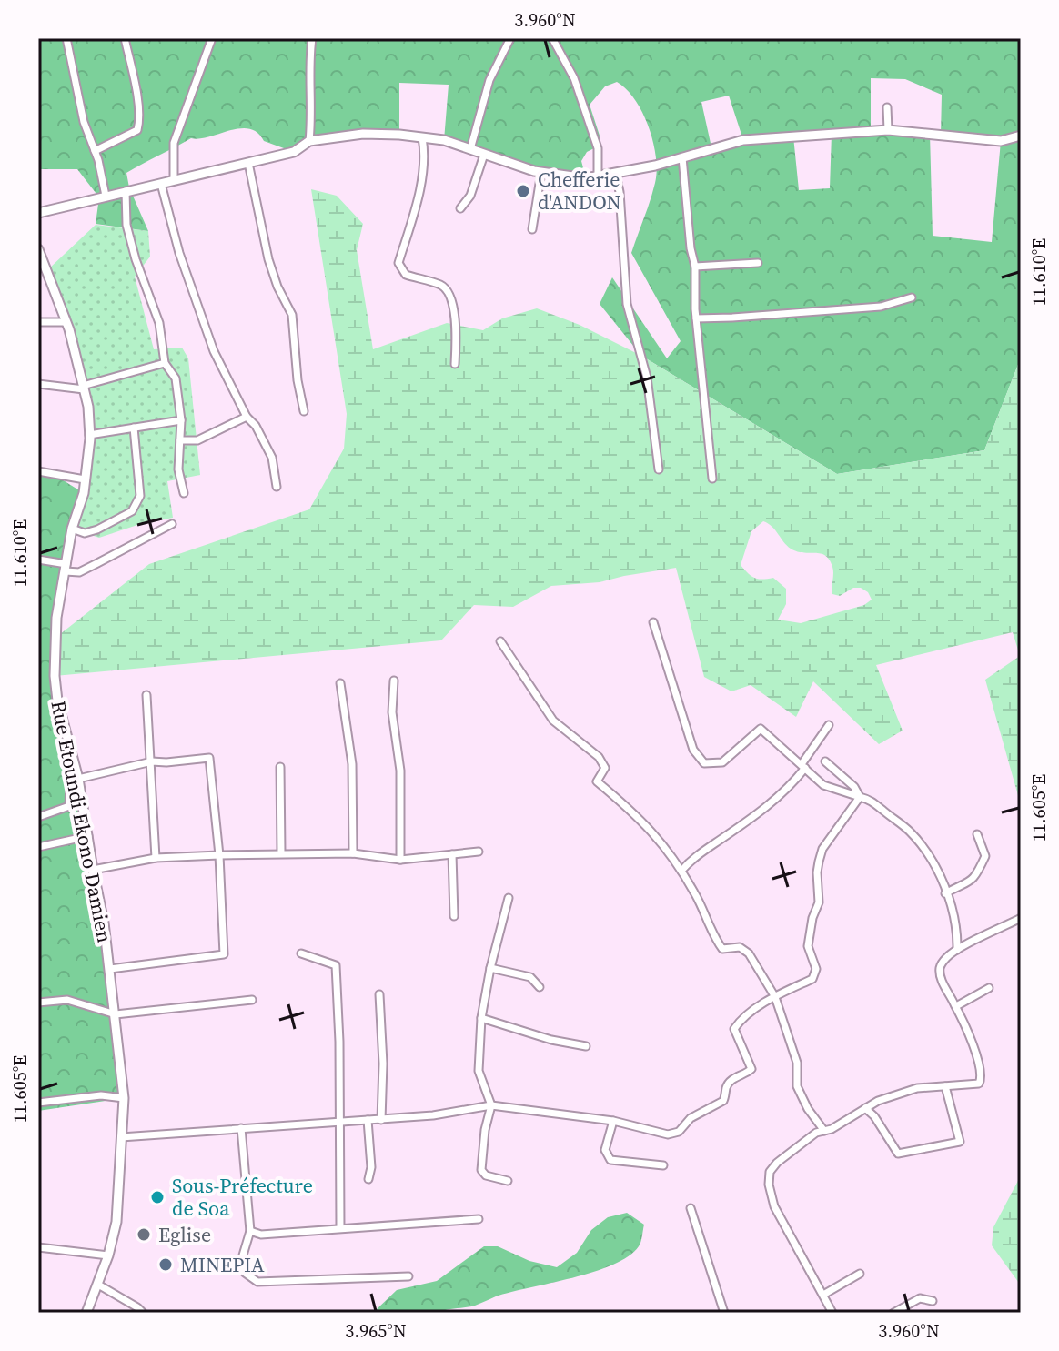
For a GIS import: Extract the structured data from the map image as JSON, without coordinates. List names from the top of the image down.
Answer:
{
  "streets": {
    "street": ["Rue Etoundi Ekono Damien"]
  },
  "places": [
    "Chefferie d'ANDON",
    "Sous-Préfecture de Soa",
    "Eglise",
    "MINEPIA"
  ],
  "coordinates": [
    "3.960°N",
    "11.610°E",
    "11.605°E",
    "3.965°N"
  ]
}
